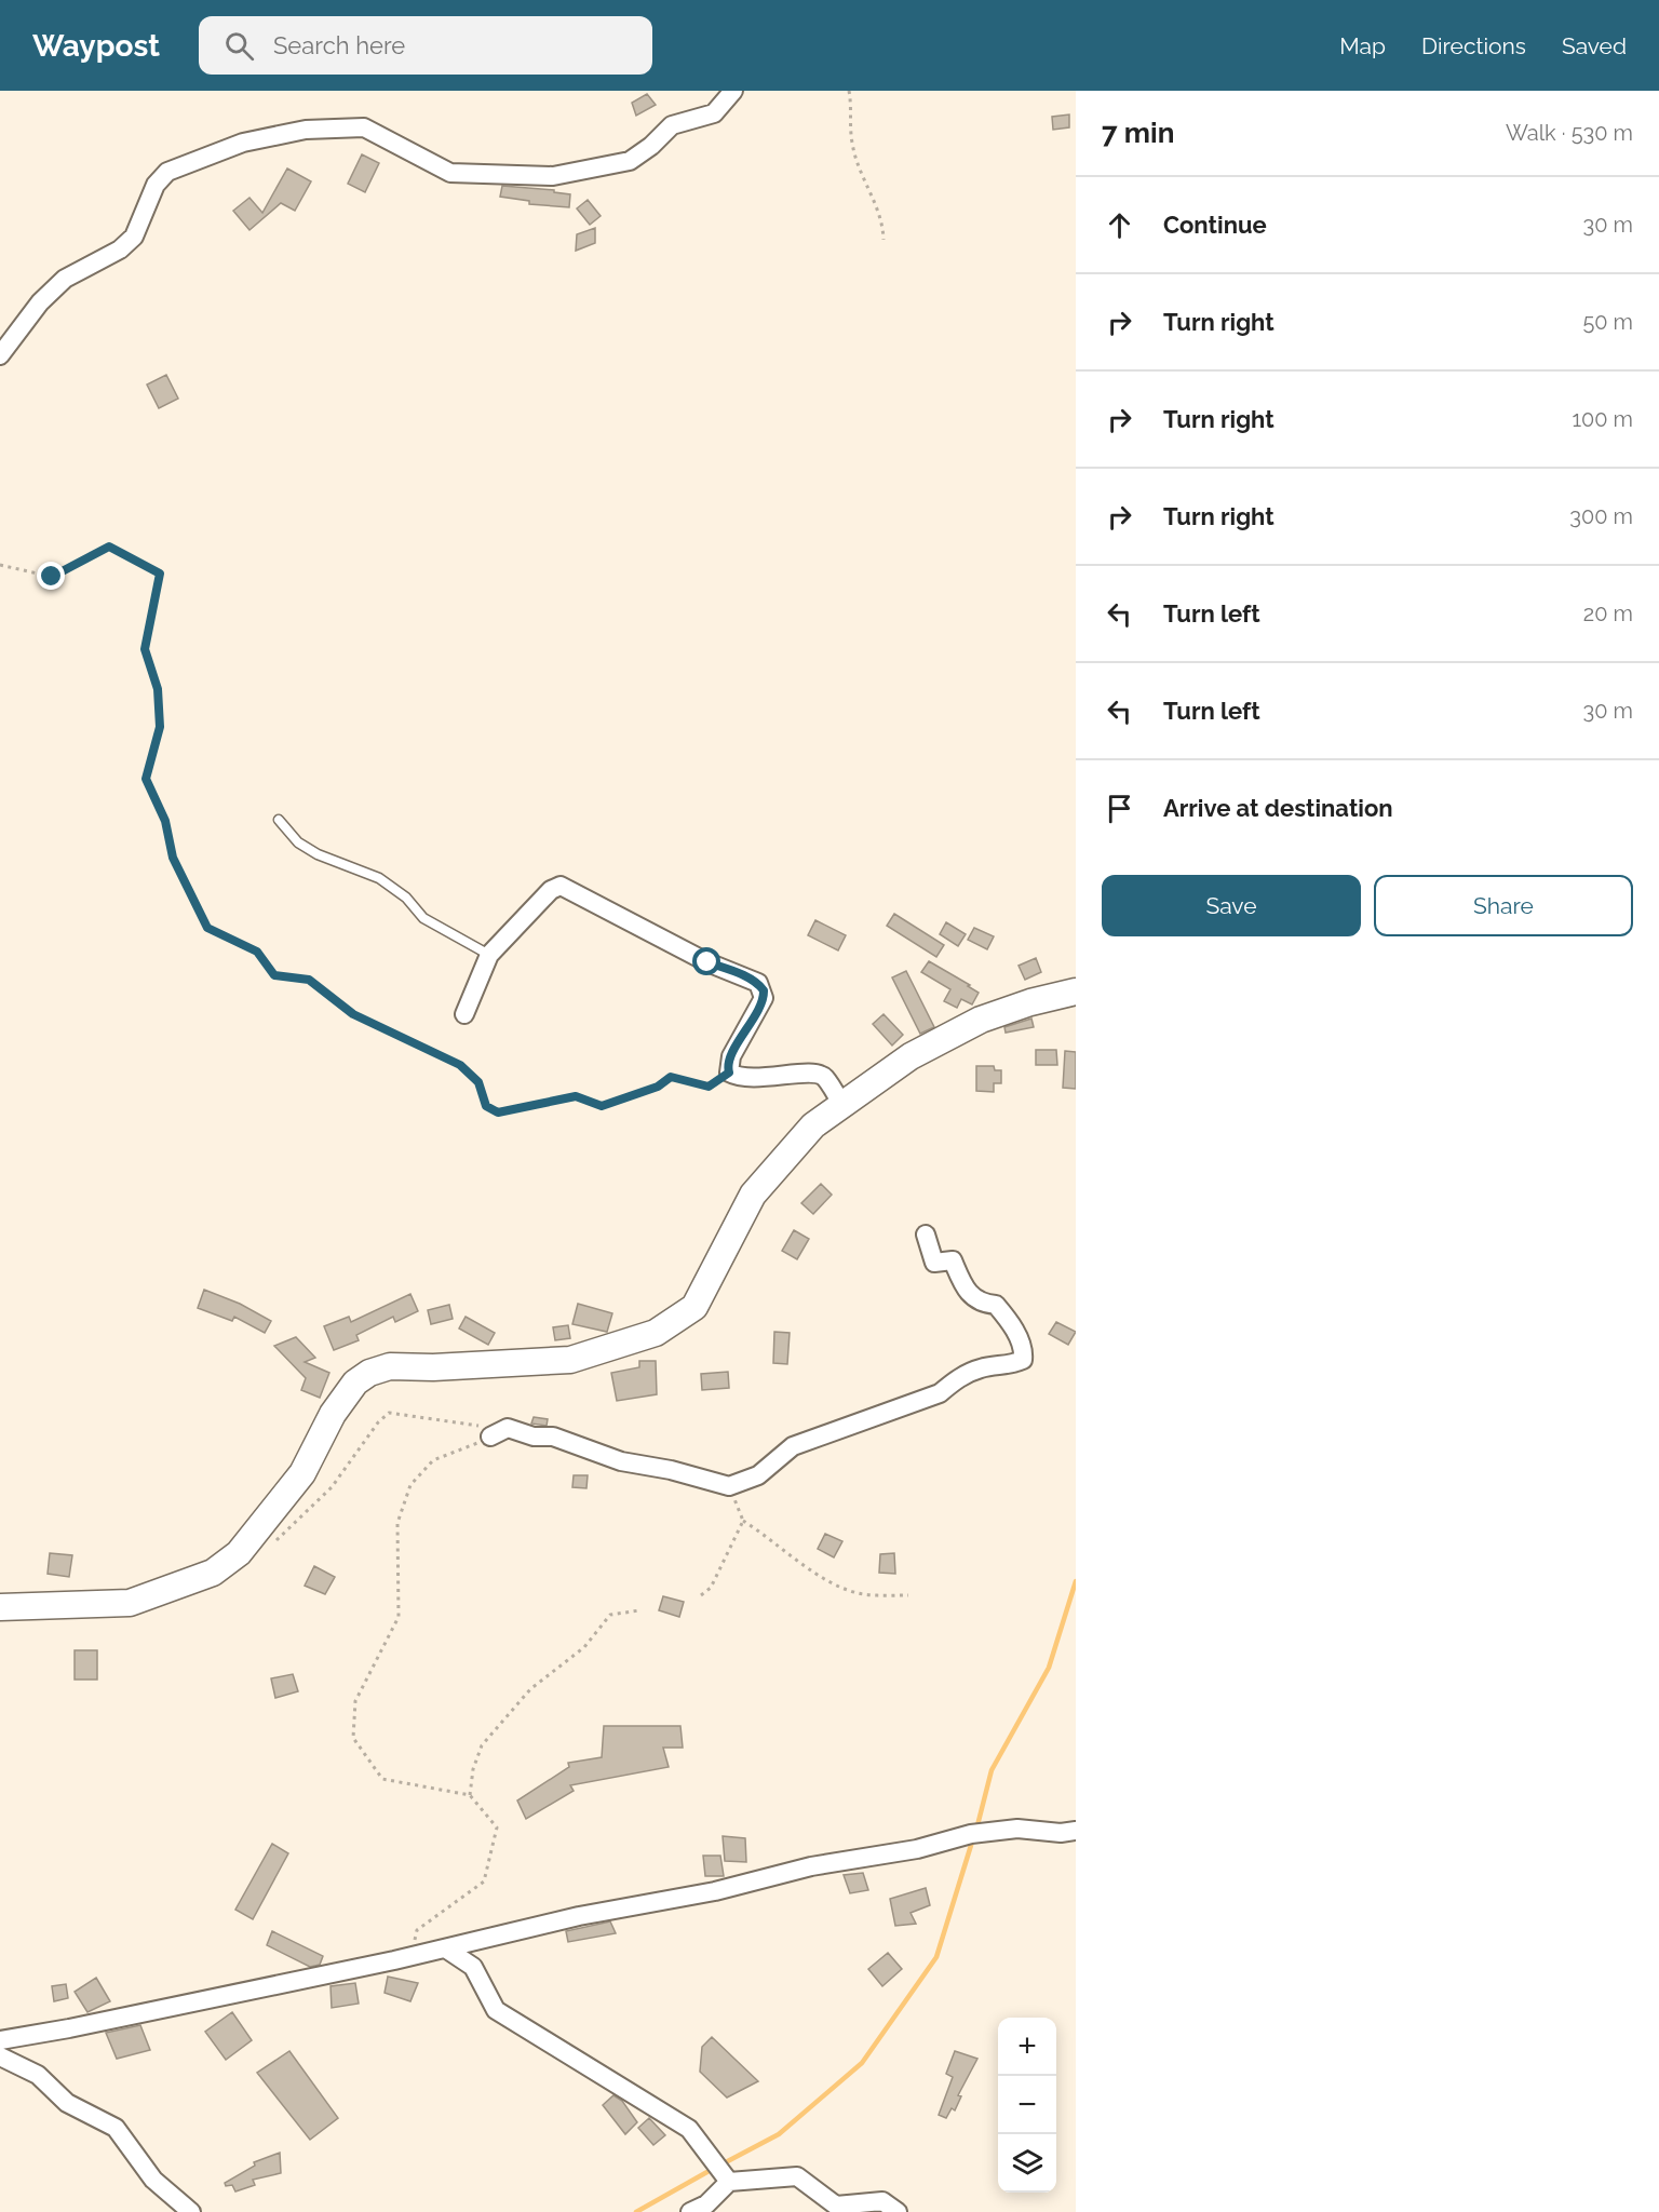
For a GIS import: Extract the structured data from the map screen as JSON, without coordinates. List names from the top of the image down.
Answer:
{
  "page": {
    "header": "Waypost",
    "search": "Search here",
    "nav": ["Map", "Directions", "Saved"],
    "heading": ["7 min", "Walk · 530 m"],
    "list": [
      ["Continue", "30 m"],
      ["Turn right", "50 m"],
      ["Turn right", "100 m"],
      ["Turn right", "300 m"],
      ["Turn left", "20 m"],
      ["Turn left", "30 m"],
      "Arrive at destination"
    ],
    "buttons": ["Save", "Share"],
    "map_buttons": ["+", "−"]
  }
}
